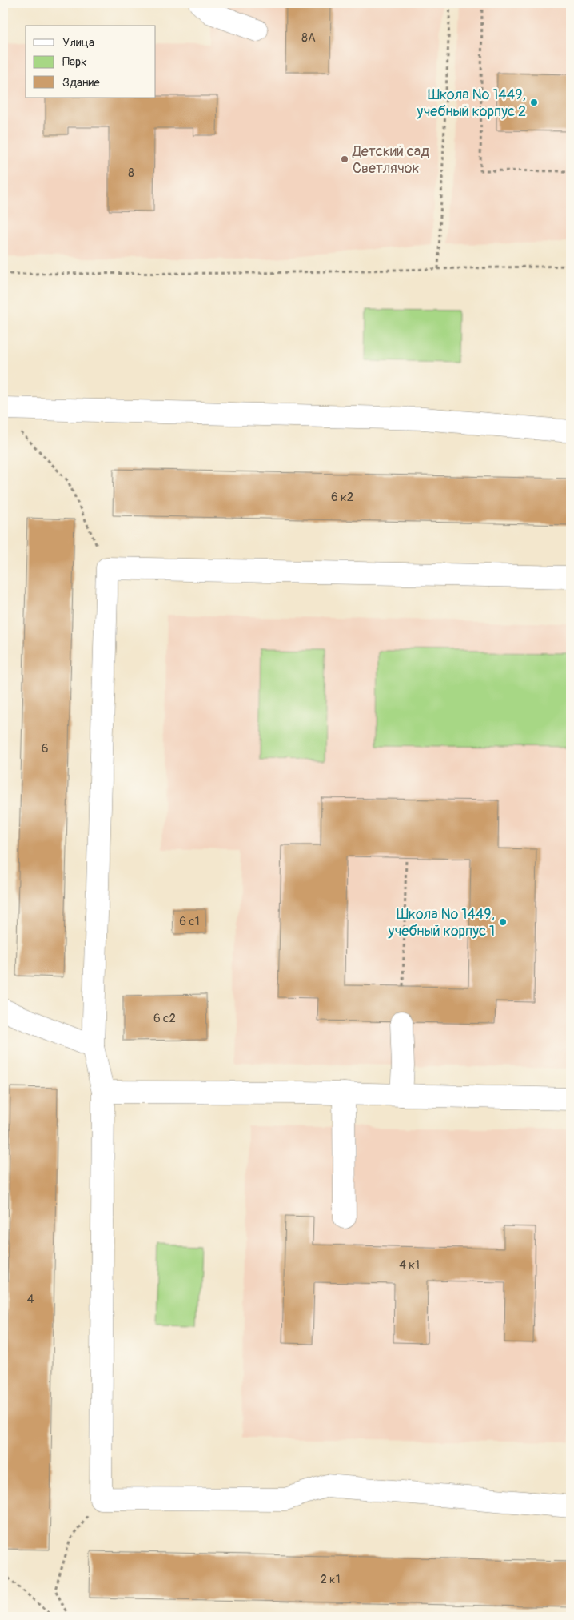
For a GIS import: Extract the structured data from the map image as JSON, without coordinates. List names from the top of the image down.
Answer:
{
  "places": ["Школа № 1449, учебный корпус 2", "Детский сад Светлячок", "Школа № 1449, учебный корпус 1"],
  "house_numbers": [
    "8А",
    "8",
    "6 к2",
    "6",
    "6 с1",
    "6 с2",
    "4 к1",
    "4",
    "2 к1"
  ],
  "legend": ["Улица", "Парк", "Здание"]
}
